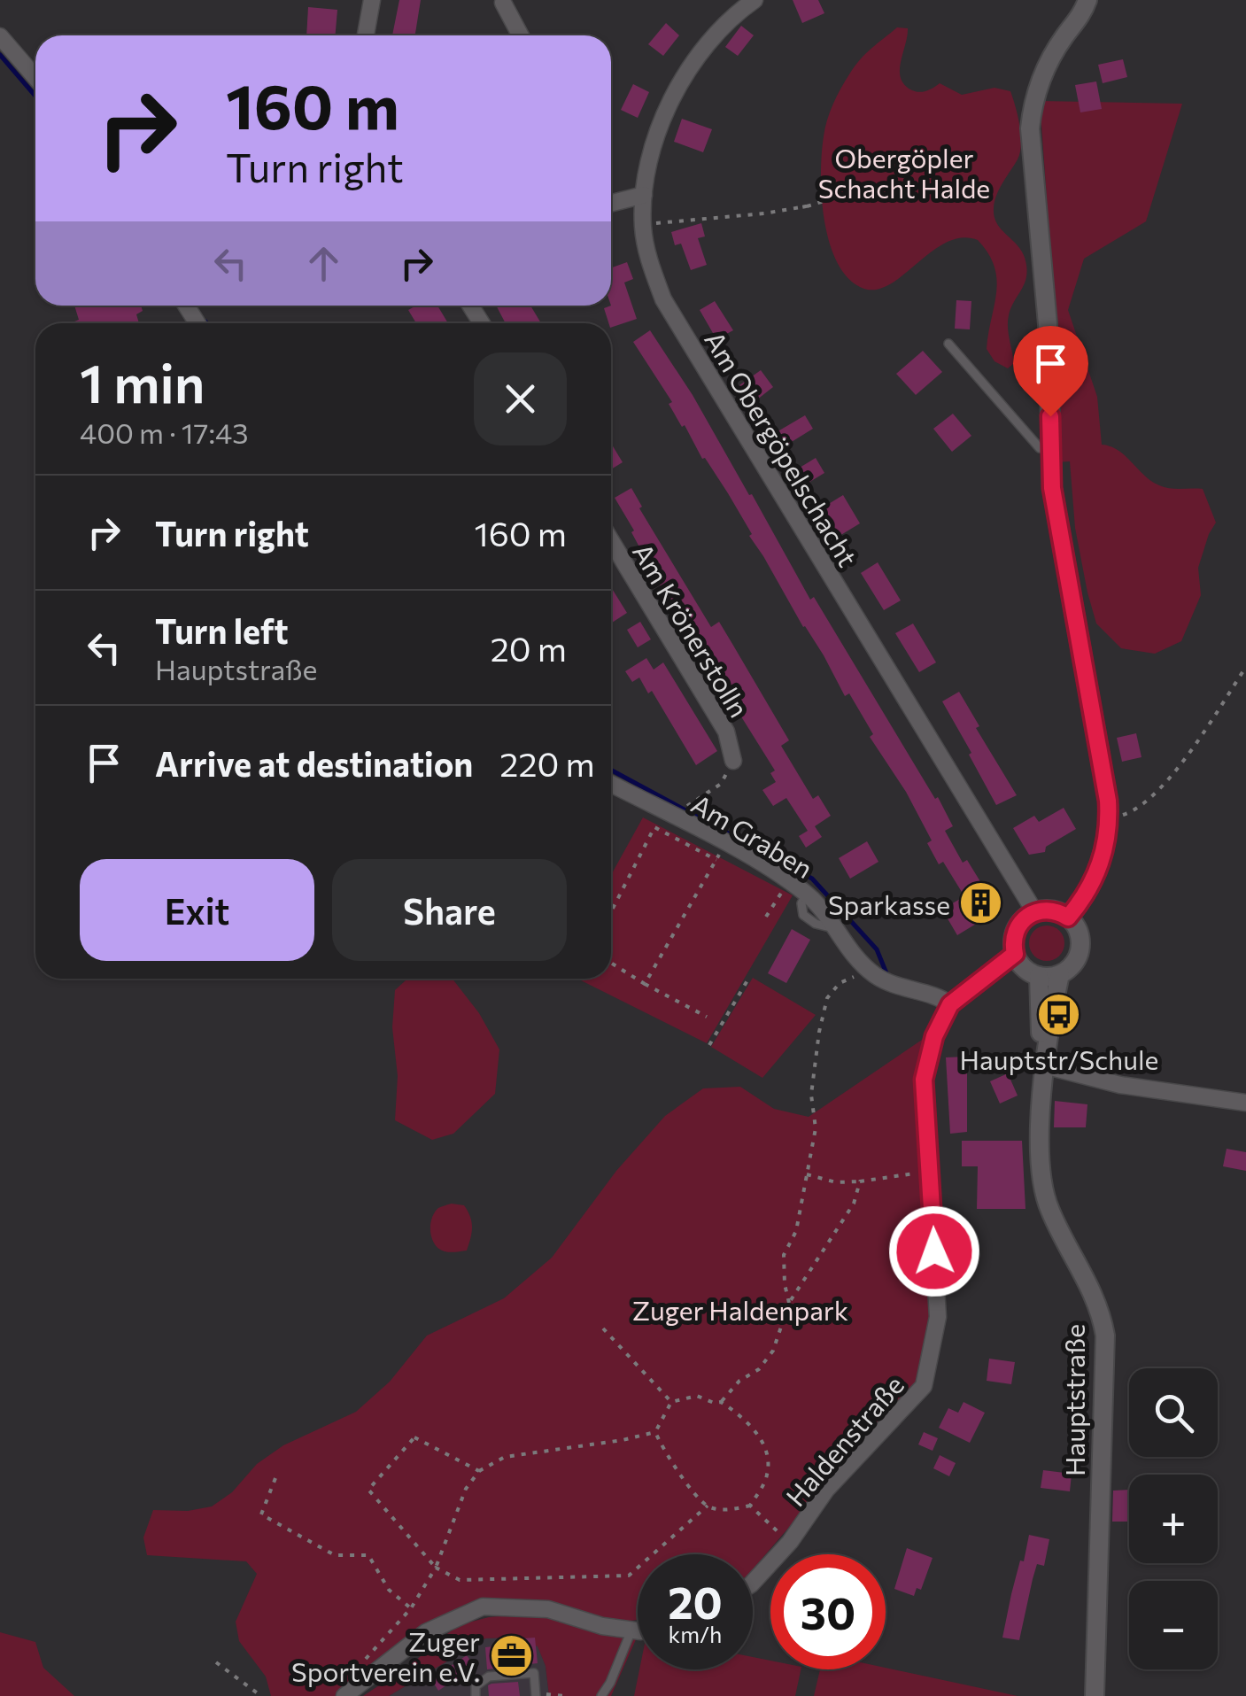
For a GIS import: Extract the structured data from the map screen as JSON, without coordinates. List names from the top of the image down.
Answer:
{
  "streets": {
    "street": [
      "Am Obergöpelschacht",
      "Am Krönerstolln",
      "Am Graben",
      "Hauptstraße",
      "Haldenstraße"
    ]
  },
  "crossings": [
    ["Am Obergöpelschacht", "Hauptstraße"],
    ["Am Obergöpelschacht", "Haldenstraße"],
    ["Am Graben", "Haldenstraße"],
    ["Hauptstraße", "Haldenstraße"]
  ],
  "parks": ["Obergöpler Schacht Halde", "Zuger Haldenpark"],
  "places": {
    "building": ["Sparkasse"],
    "bus stop": ["Hauptstr/Schule"],
    "office": ["Zuger Sportverein e.V."]
  },
  "page": {
    "turn": ["160 m", "Turn right"],
    "heading": ["1 min", "400 m · 17:43"],
    "list": [
      {
        "name": "Turn right",
        "value": "160 m"
      },
      {
        "name": "Turn left",
        "note": "Hauptstraße",
        "value": "20 m"
      },
      {
        "name": "Arrive at destination",
        "value": "220 m"
      }
    ],
    "buttons": ["Exit", "Share"],
    "map_buttons": ["+", "−"],
    "speed": "20 km/h",
    "limit": "30"
  }
}
